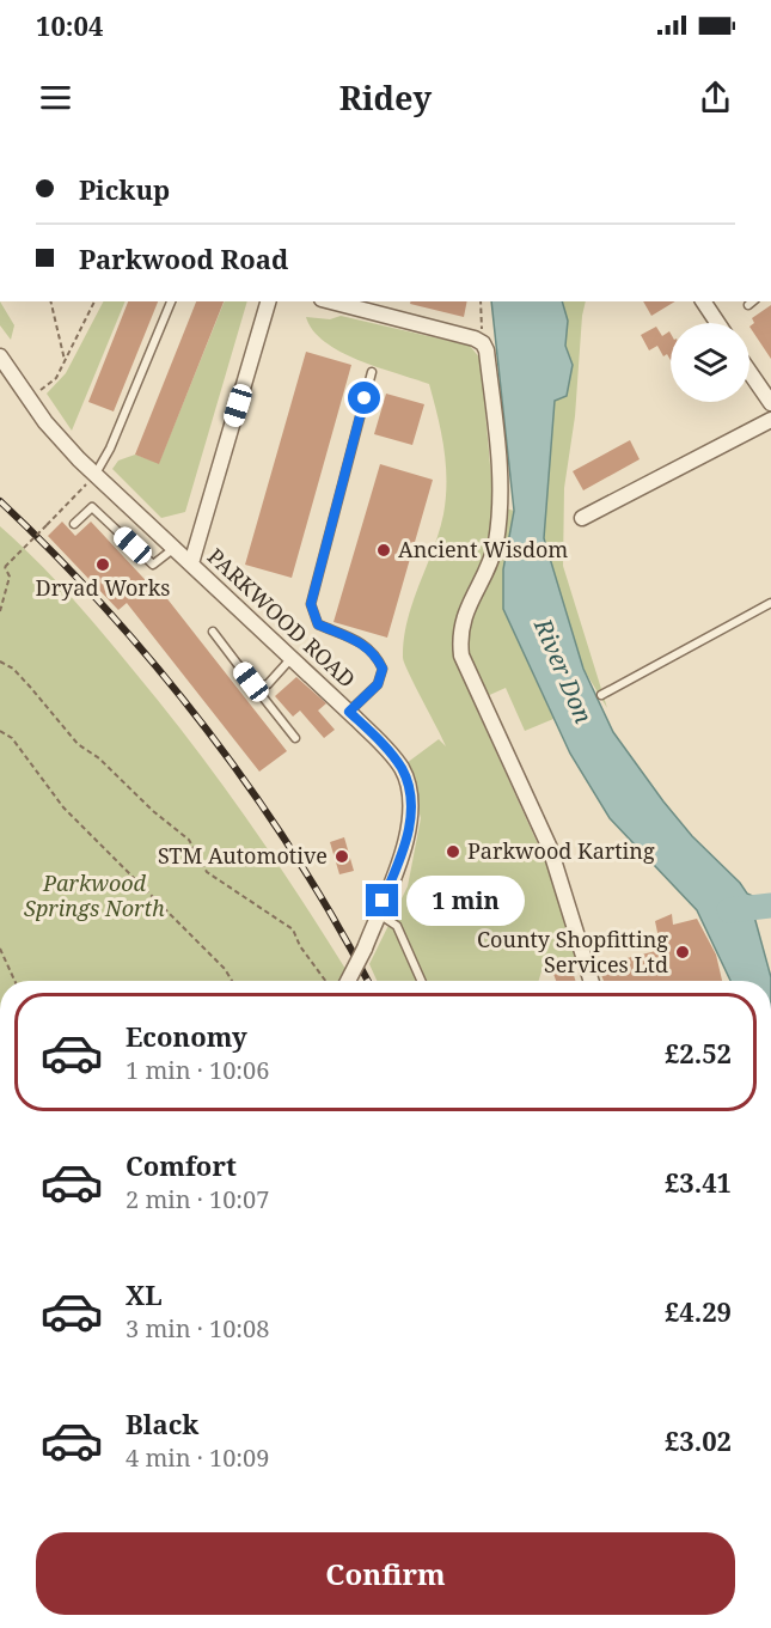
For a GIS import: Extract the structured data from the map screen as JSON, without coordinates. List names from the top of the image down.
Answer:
{
  "streets": {
    "street": ["PARKWOOD ROAD"]
  },
  "water": ["River Don"],
  "parks": ["Parkwood Springs North"],
  "places": [
    "Ancient Wisdom",
    "Dryad Works",
    "Parkwood Karting",
    "STM Automotive",
    "County Shopfitting Services Ltd"
  ],
  "page": {
    "status": "10:04",
    "header": "Ridey",
    "banner": ["Pickup", "Parkwood Road"],
    "bubble": "1 min",
    "list": [
      {
        "name": "Economy",
        "note": "1 min · 10:06",
        "value": "£2.52"
      },
      {
        "name": "Comfort",
        "note": "2 min · 10:07",
        "value": "£3.41"
      },
      {
        "name": "XL",
        "note": "3 min · 10:08",
        "value": "£4.29"
      },
      {
        "name": "Black",
        "note": "4 min · 10:09",
        "value": "£3.02"
      }
    ],
    "buttons": "Confirm"
  }
}
